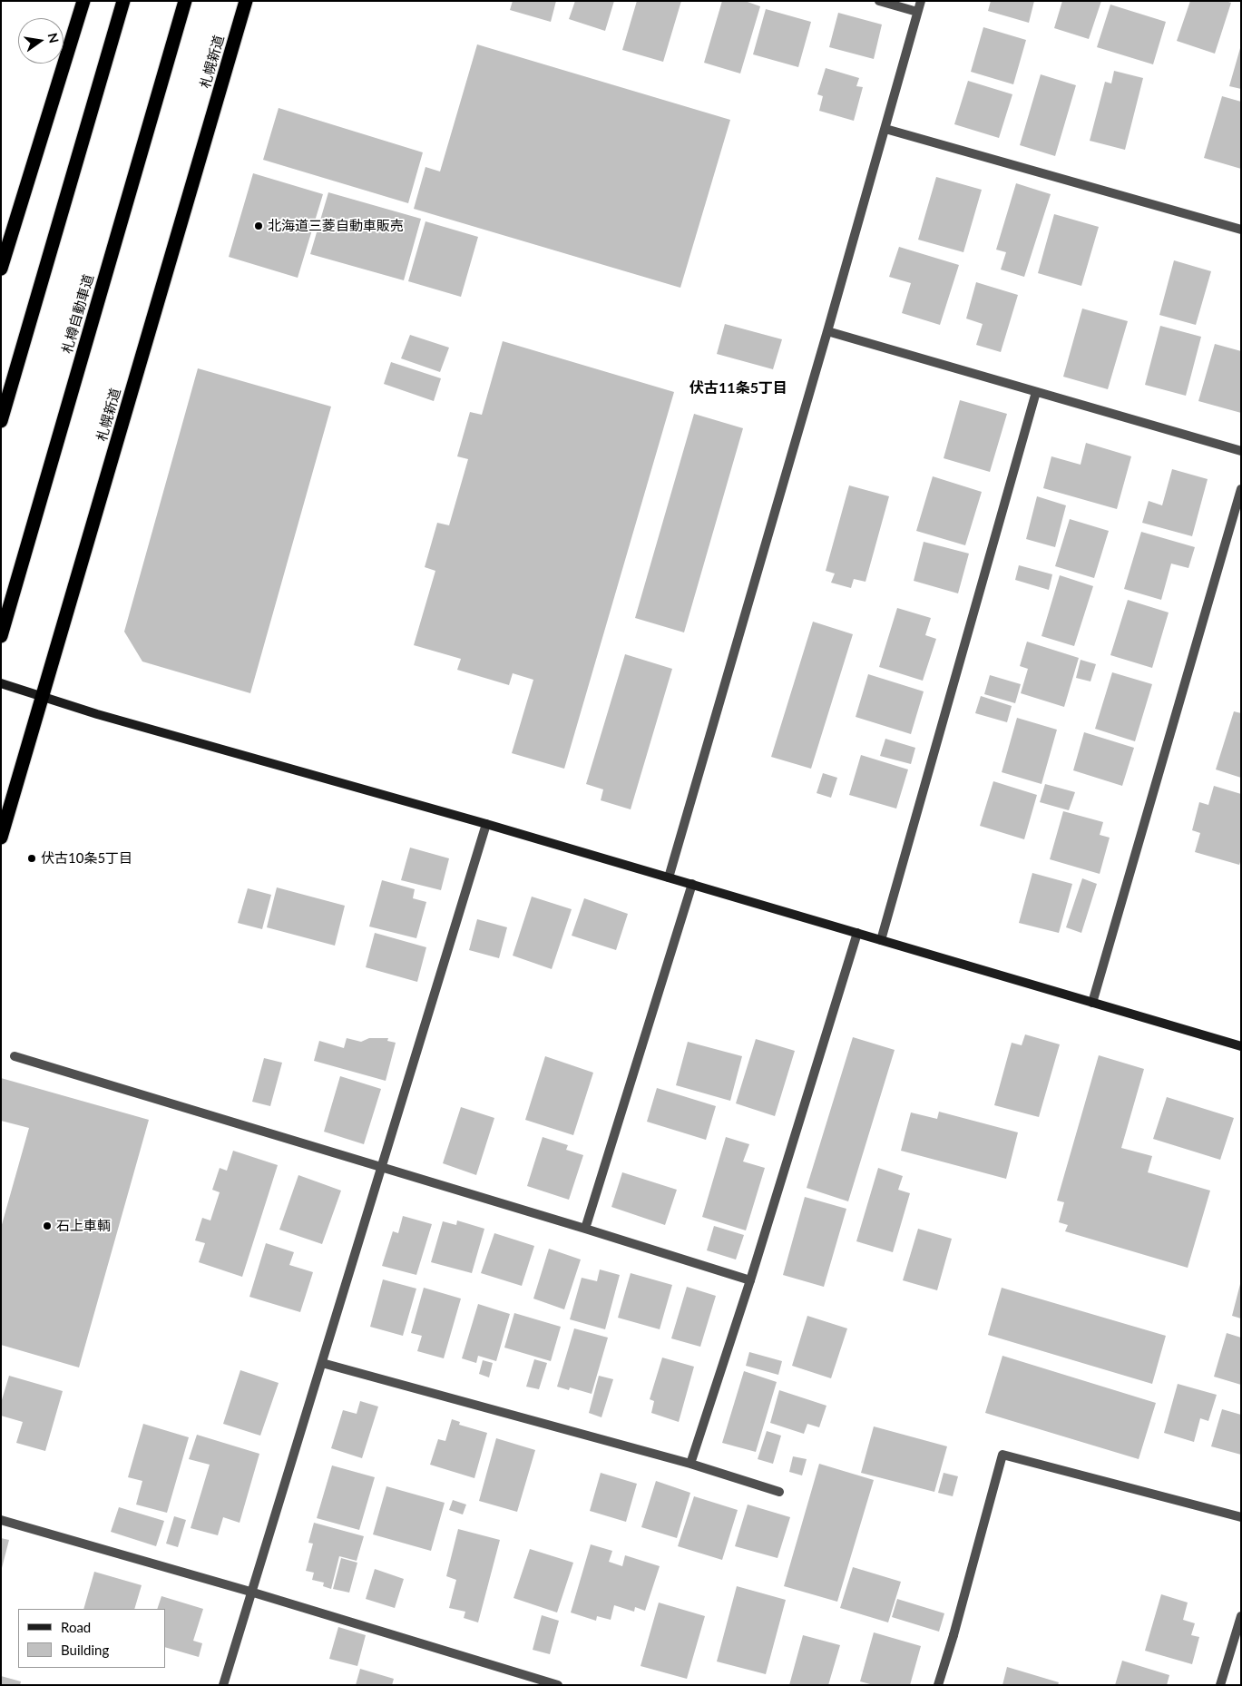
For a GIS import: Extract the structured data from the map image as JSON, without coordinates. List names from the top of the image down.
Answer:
{
  "streets": {
    "highway": ["札幌新道", "札樽自動車道"]
  },
  "districts": ["伏古11条5丁目"],
  "places": ["北海道三菱自動車販売", "伏古10条5丁目", "石上車輌"],
  "legend": ["Road", "Building"],
  "north": "right"
}
